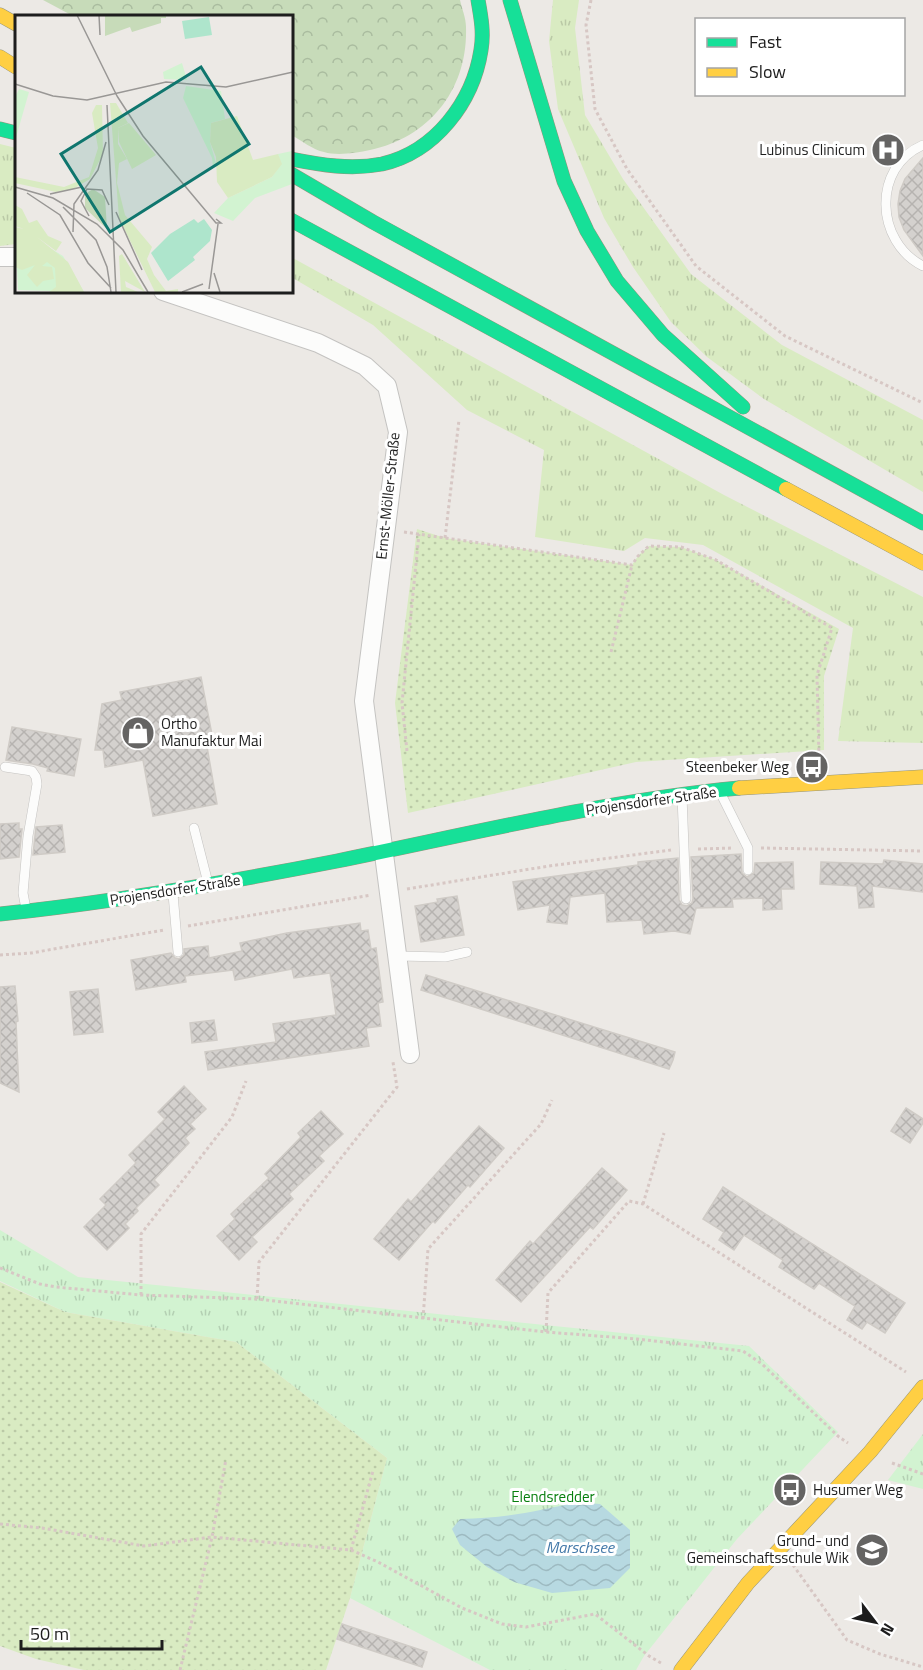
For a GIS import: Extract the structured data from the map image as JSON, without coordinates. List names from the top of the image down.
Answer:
{
  "streets": {
    "main road": ["Projensdorfer Straße"],
    "street": ["Ernst-Möller-Straße"]
  },
  "crossings": [
    ["Ernst-Möller-Straße", "Projensdorfer Straße"]
  ],
  "water": ["Marschsee"],
  "parks": ["Elendsredder"],
  "places": {
    "hospital": ["Lubinus Clinicum"],
    "shop": ["Ortho Manufaktur Mai"],
    "bus stop": ["Steenbeker Weg", "Husumer Weg"],
    "school or university": ["Grund- und Gemeinschaftsschule Wik"]
  },
  "legend": ["Fast", "Slow"],
  "scale_bar": "50 m",
  "north": "bottom right"
}
